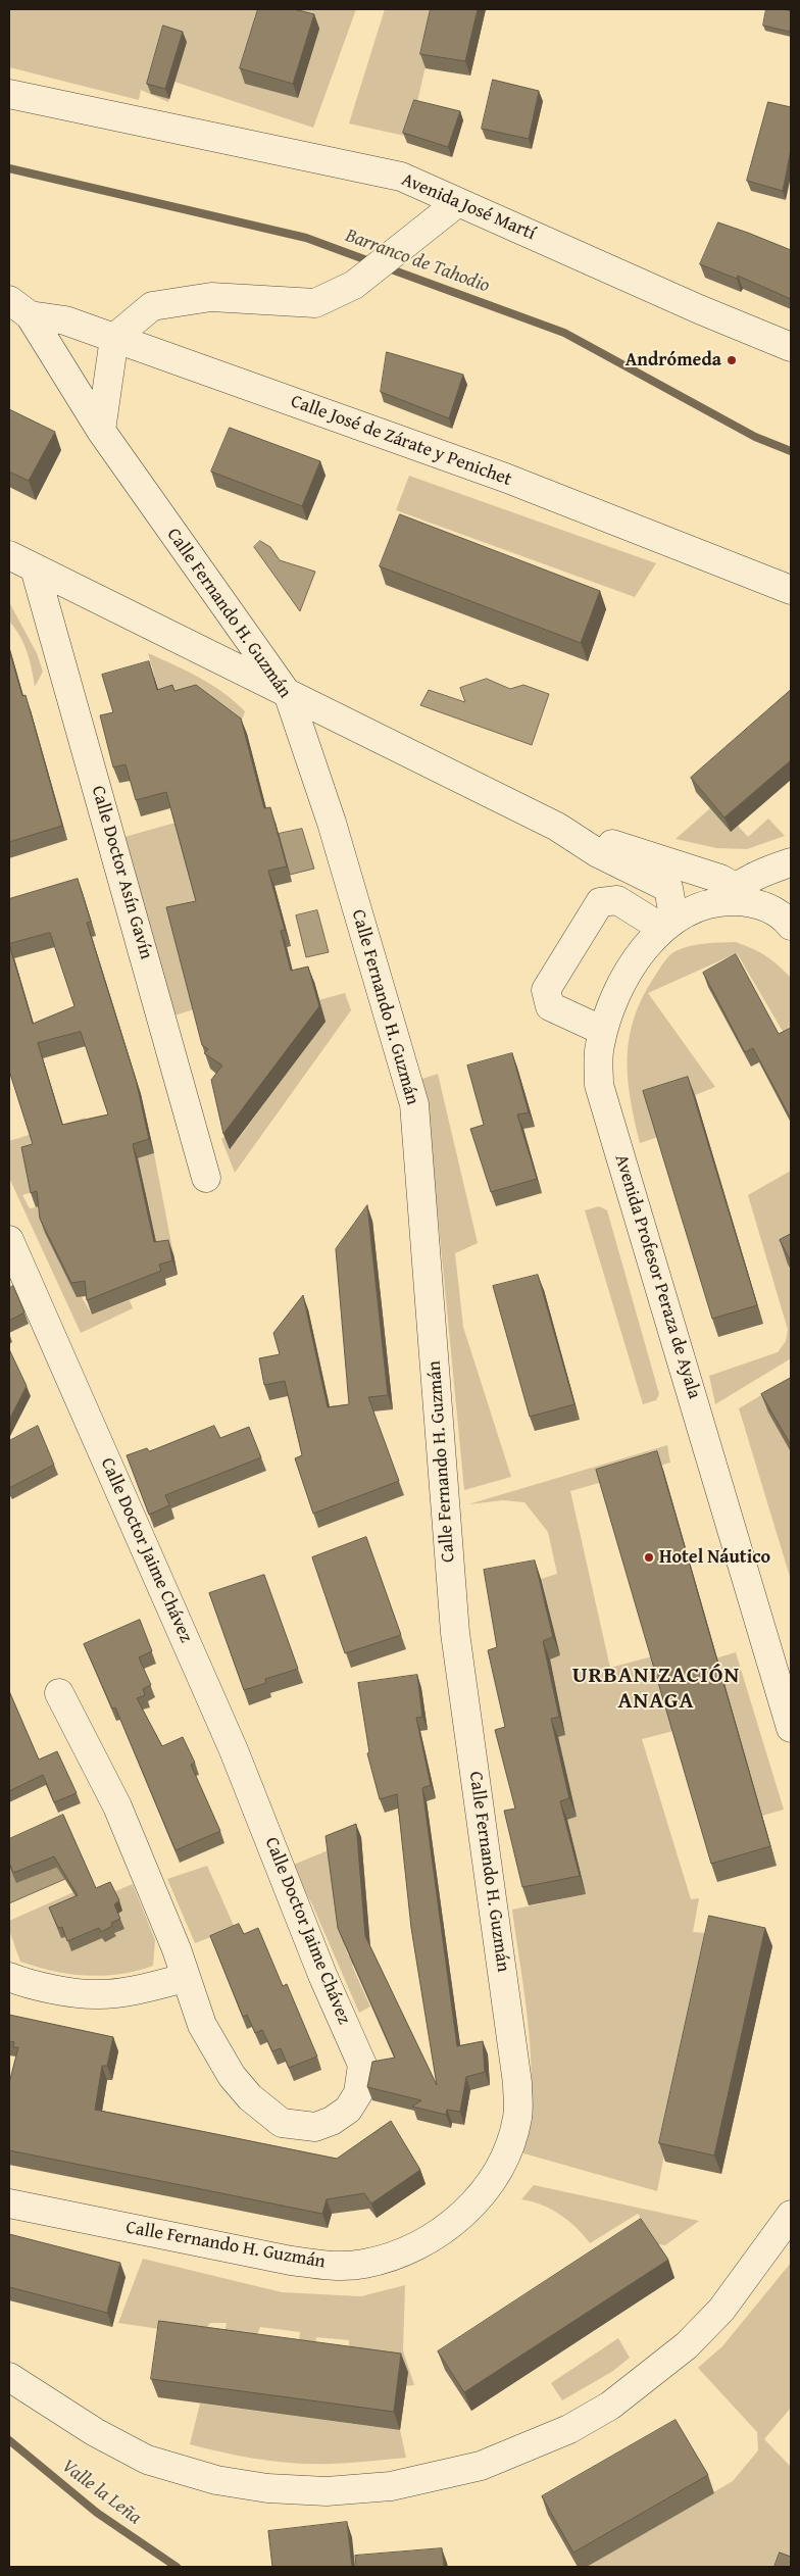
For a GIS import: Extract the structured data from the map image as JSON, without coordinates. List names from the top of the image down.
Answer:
{
  "streets": {
    "street": [
      "Avenida José Martí",
      "Calle José de Zárate y Penichet",
      "Calle Fernando H. Guzmán",
      "Calle Doctor Asín Gavín",
      "Avenida Profesor Peraza de Ayala",
      "Calle Doctor Jaime Chávez"
    ]
  },
  "crossings": [
    ["Calle José de Zárate y Penichet", "Calle Fernando H. Guzmán"]
  ],
  "districts": ["URBANIZACIÓN ANAGA"],
  "water": ["Barranco de Tahodio", "Valle la Leña"],
  "places": ["Andrómeda", "Hotel Náutico"]
}
